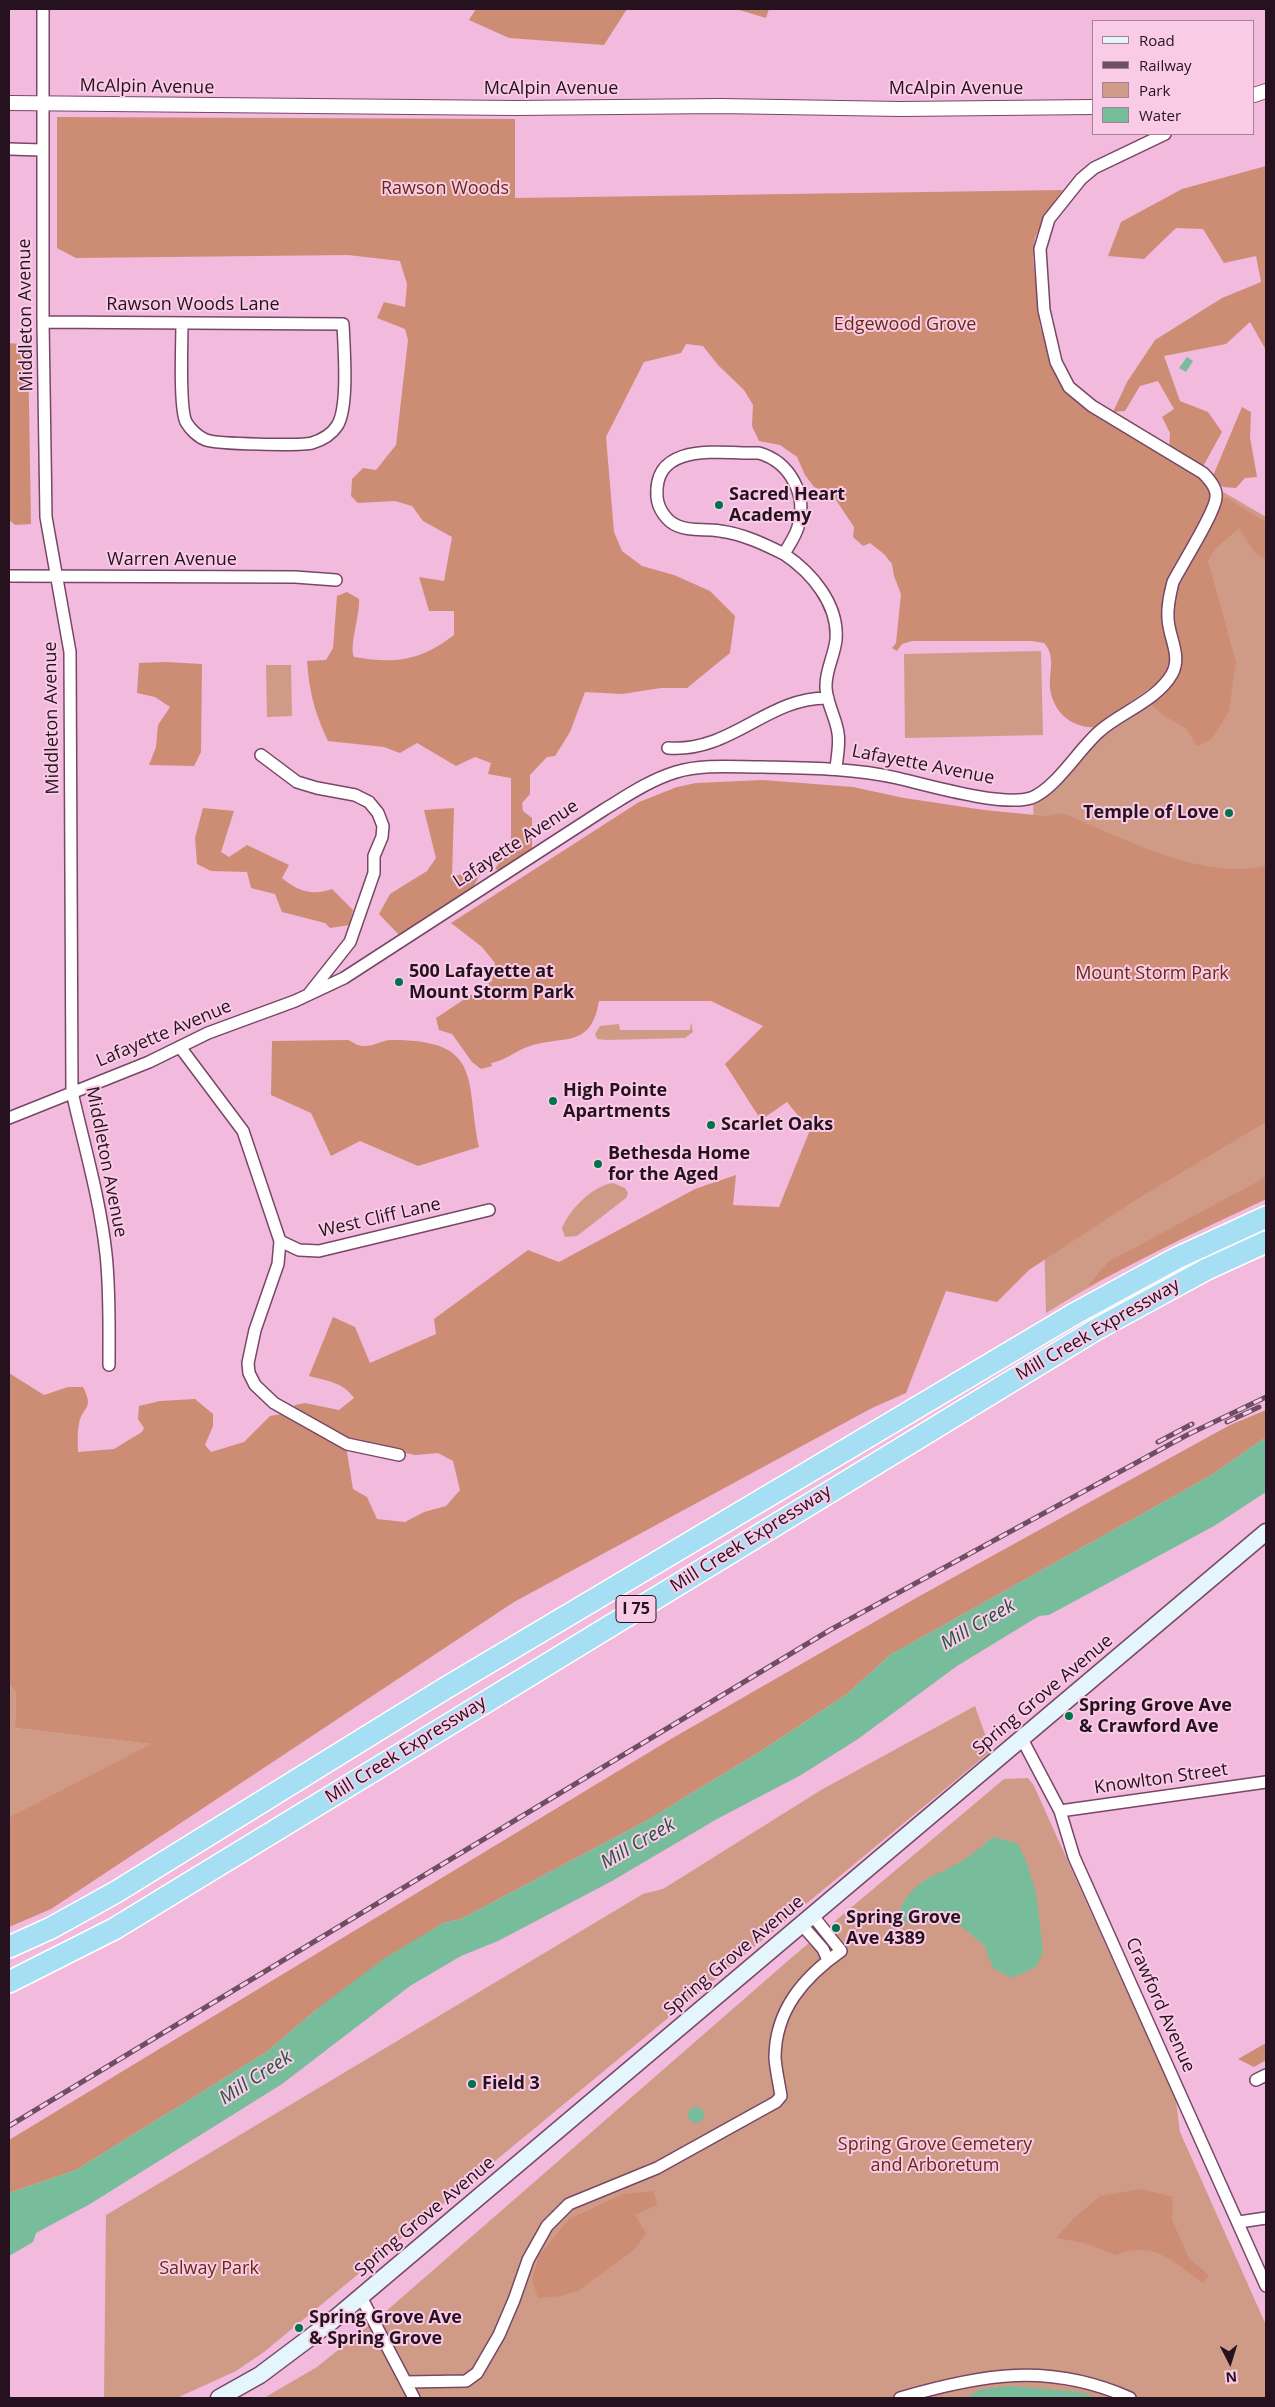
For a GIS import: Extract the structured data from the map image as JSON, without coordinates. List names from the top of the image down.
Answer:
{
  "streets": {
    "highway": ["Mill Creek Expressway", "I 75"],
    "main road": ["Spring Grove Avenue"],
    "street": [
      "McAlpin Avenue",
      "Rawson Woods Lane",
      "Middleton Avenue",
      "Warren Avenue",
      "Lafayette Avenue",
      "West Cliff Lane",
      "Knowlton Street",
      "Crawford Avenue"
    ]
  },
  "crossings": [
    ["McAlpin Avenue", "Middleton Avenue"],
    ["Rawson Woods Lane", "Middleton Avenue"],
    ["Middleton Avenue", "Warren Avenue"],
    ["Middleton Avenue", "Lafayette Avenue"],
    ["Spring Grove Avenue", "Crawford Avenue"],
    ["Knowlton Street", "Crawford Avenue"]
  ],
  "water": ["Mill Creek"],
  "parks": [
    "Rawson Woods",
    "Edgewood Grove",
    "Mount Storm Park",
    "Spring Grove Cemetery and Arboretum",
    "Salway Park"
  ],
  "places": [
    "Sacred Heart Academy",
    "Temple of Love",
    "500 Lafayette at Mount Storm Park",
    "High Pointe Apartments",
    "Scarlet Oaks",
    "Bethesda Home for the Aged",
    "Spring Grove Ave & Crawford Ave",
    "Spring Grove Ave 4389",
    "Field 3",
    "Spring Grove Ave & Spring Grove"
  ],
  "legend": [
    "Road",
    "Railway",
    "Park",
    "Water"
  ],
  "north": "bottom"
}
